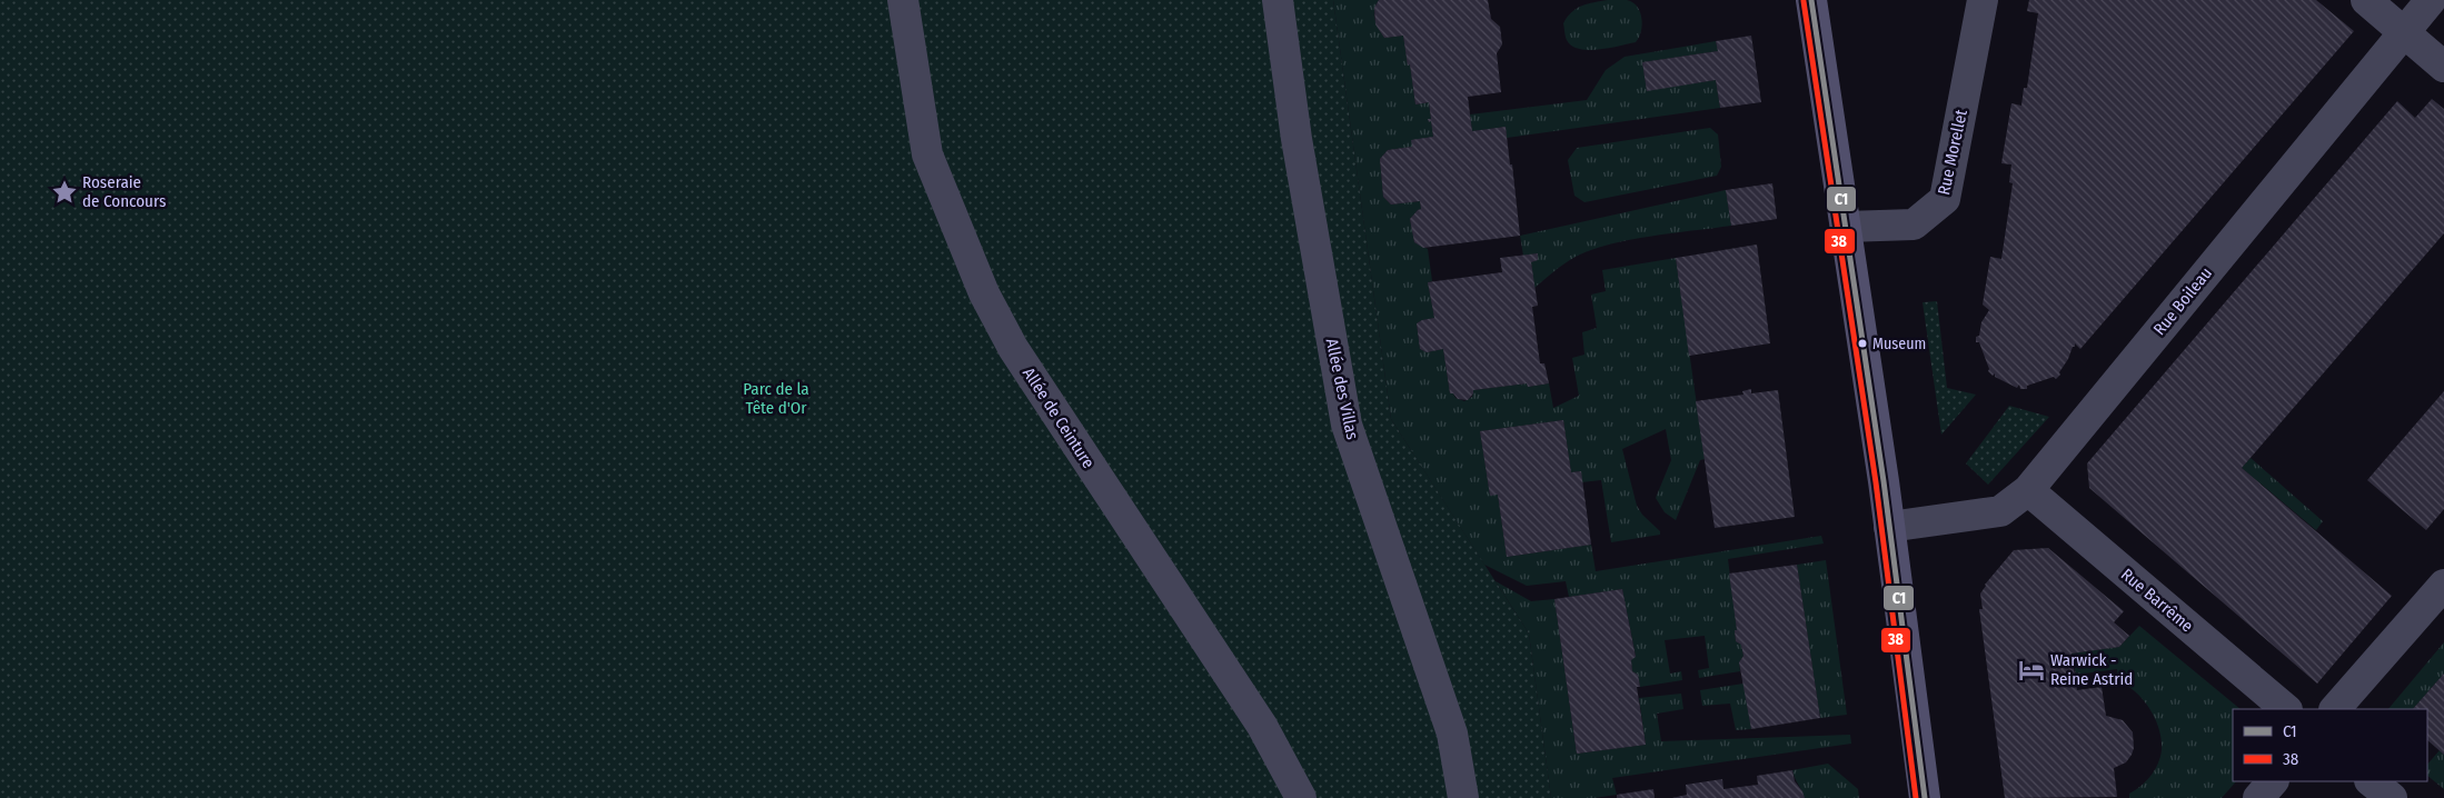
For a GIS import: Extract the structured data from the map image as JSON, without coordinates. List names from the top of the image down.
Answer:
{
  "streets": {
    "street": [
      "Rue Morellet",
      "Rue Boileau",
      "Allée des Villas",
      "Allée de Ceinture",
      "Rue Barrême"
    ]
  },
  "crossings": [
    ["Rue Boileau", "Rue Barrême"]
  ],
  "parks": ["Parc de la Tête d'Or"],
  "places": {
    "place": ["Roseraie de Concours"],
    "other": ["Museum"],
    "hotel": ["Warwick - Reine Astrid"]
  },
  "lines": ["transit line C1", "transit line 38"],
  "legend": ["C1", "38"]
}
